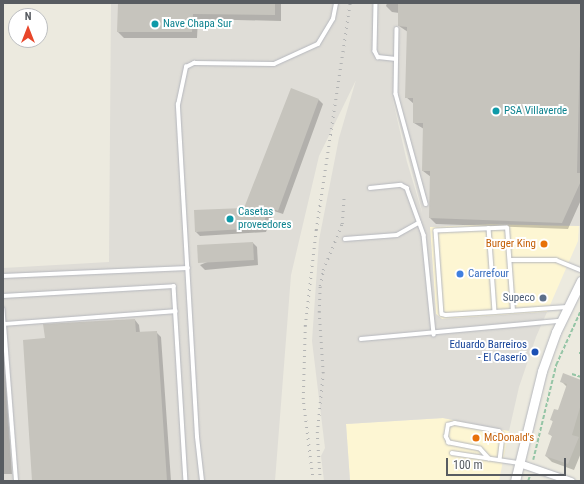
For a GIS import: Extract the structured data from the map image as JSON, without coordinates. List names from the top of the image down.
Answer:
{
  "places": [
    "Nave Chapa Sur",
    "PSA Villaverde",
    "Casetas proveedores",
    "Burger King",
    "Carrefour",
    "Supeco",
    "Eduardo Barreiros - El Caserío",
    "McDonald's"
  ],
  "scale_bar": "100 m",
  "north": "top"
}
